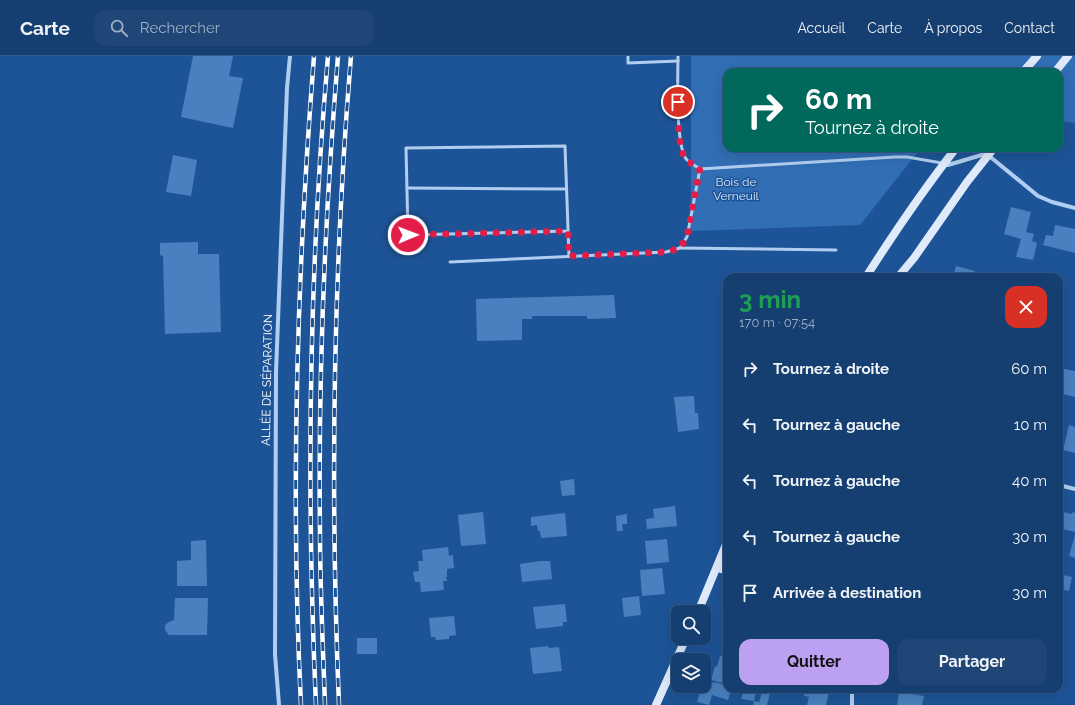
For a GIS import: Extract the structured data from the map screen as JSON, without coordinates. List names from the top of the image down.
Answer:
{
  "streets": {
    "street": ["ALLÉE DE SÉPARATION"]
  },
  "parks": ["Bois de Verneuil"],
  "page": {
    "header": "Carte",
    "search": "Rechercher",
    "nav": [
      "Accueil",
      "Carte",
      "À propos",
      "Contact"
    ],
    "turn": ["60 m", "Tournez à droite"],
    "heading": ["3 min", "170 m · 07:54"],
    "list": [
      {
        "name": "Tournez à droite",
        "value": "60 m"
      },
      {
        "name": "Tournez à gauche",
        "value": "10 m"
      },
      {
        "name": "Tournez à gauche",
        "value": "40 m"
      },
      {
        "name": "Tournez à gauche",
        "value": "30 m"
      },
      {
        "name": "Arrivée à destination",
        "value": "30 m"
      }
    ],
    "buttons": ["Quitter", "Partager"]
  }
}
